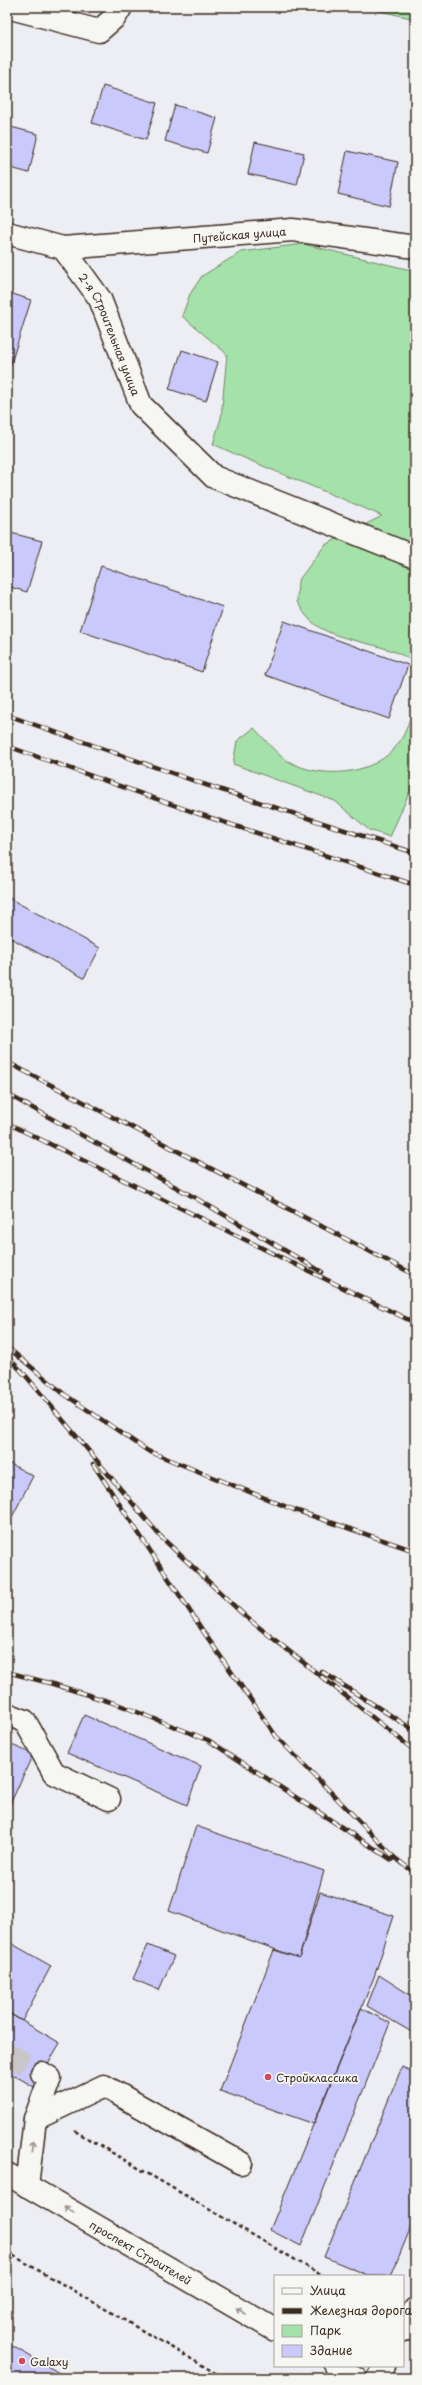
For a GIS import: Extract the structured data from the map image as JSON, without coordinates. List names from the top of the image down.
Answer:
{
  "streets": {
    "street": ["Путейская улица", "2-я Строительная улица", "проспект Строителей"]
  },
  "crossings": [
    ["Путейская улица", "2-я Строительная улица"]
  ],
  "one_way": ["проспект Строителей"],
  "places": ["Стройклассика", "Galaxy"],
  "legend": [
    "Улица",
    "Железная дорога",
    "Парк",
    "Здание"
  ]
}
